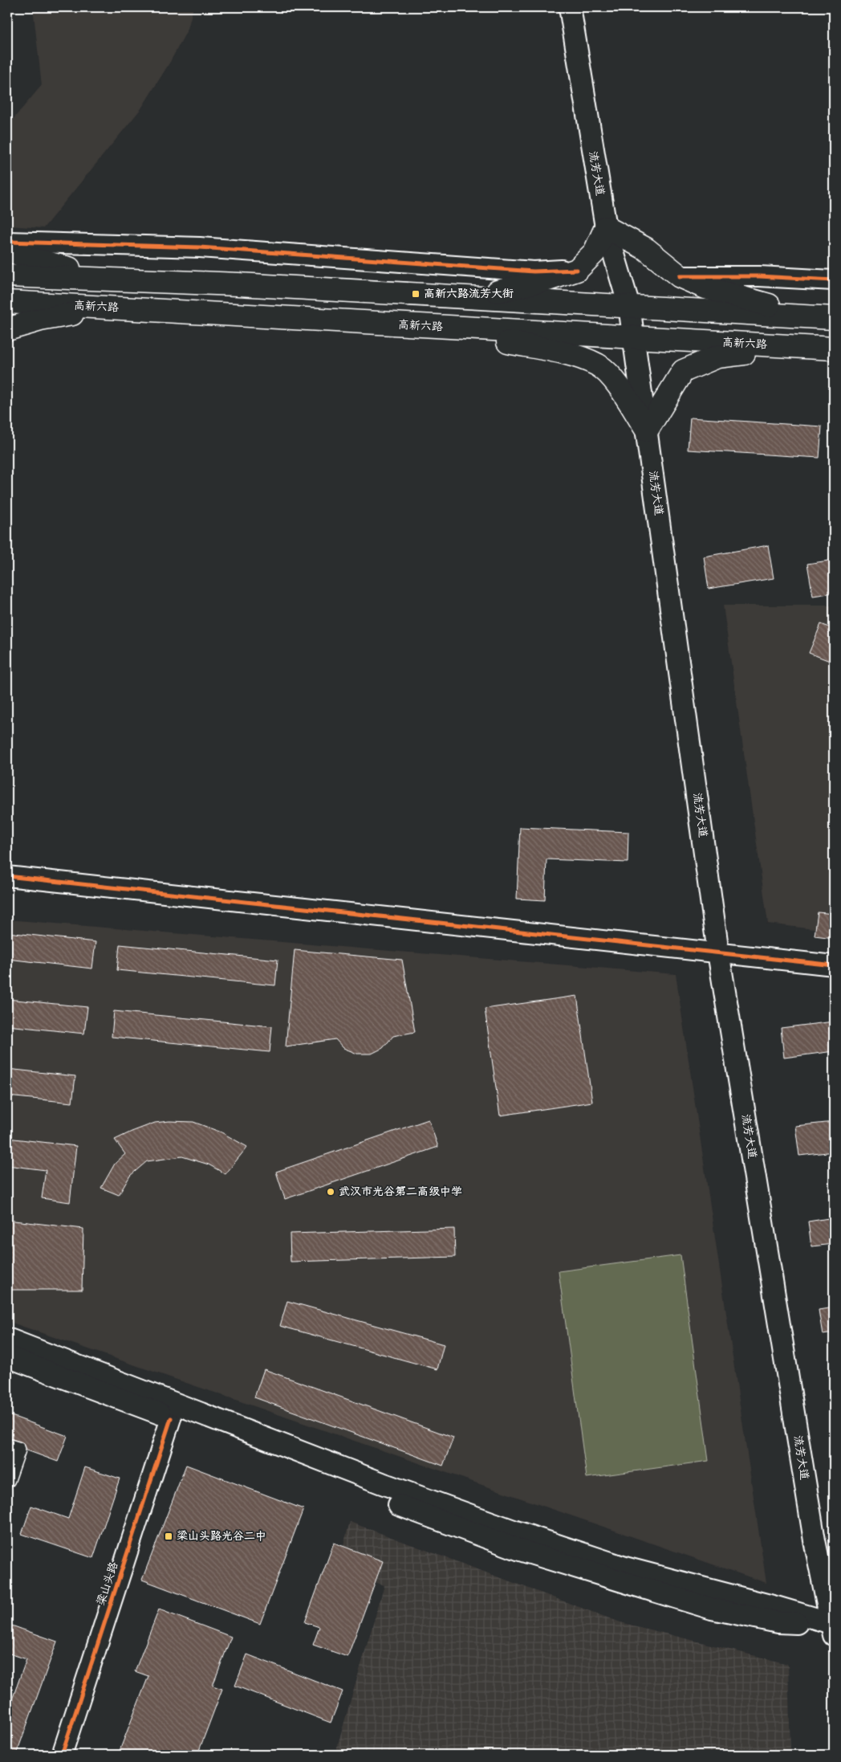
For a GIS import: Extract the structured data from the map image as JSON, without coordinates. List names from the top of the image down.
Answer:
{
  "streets": {
    "main road": ["流芳大道", "高新六路"],
    "street": ["梁山头路"]
  },
  "crossings": [
    ["流芳大道", "高新六路"]
  ],
  "places": {
    "transit": ["高新六路流芳大街", "梁山头路光谷二中"],
    "other": ["武汉市光谷第二高级中学"]
  }
}
